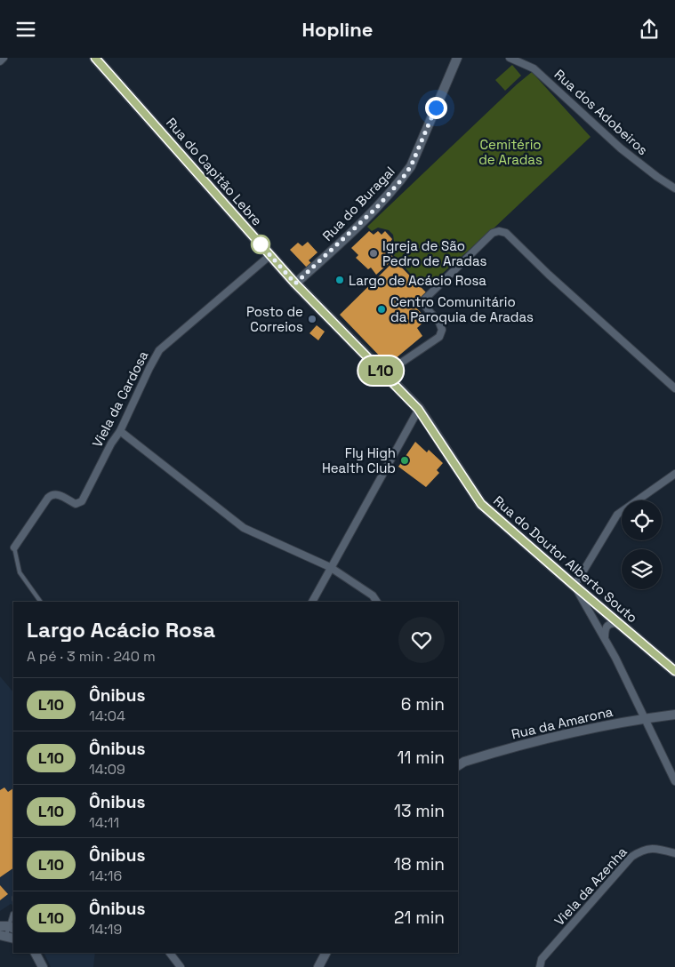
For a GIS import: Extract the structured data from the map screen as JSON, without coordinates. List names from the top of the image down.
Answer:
{
  "streets": {
    "main road": ["Rua do Capitão Lebre", "Rua do Doutor Alberto Souto"],
    "street": [
      "Rua dos Adobeiros",
      "Rua do Buragal",
      "Viela da Cardosa",
      "Rua da Amarona",
      "Viela da Azenha"
    ]
  },
  "crossings": [
    ["Rua do Capitão Lebre", "Rua do Buragal"],
    ["Rua do Capitão Lebre", "Viela da Cardosa"]
  ],
  "parks": ["Cemitério de Aradas"],
  "places": [
    "Igreja de São Pedro de Aradas",
    "Largo de Acácio Rosa",
    "Centro Comunitário da Paroquia de Aradas",
    "Posto de Correios",
    "Fly High Health Club"
  ],
  "lines": ["bus line L10"],
  "page": {
    "header": "Hopline",
    "on_map": "L10",
    "heading": ["Largo Acácio Rosa", "A pé · 3 min · 240 m"],
    "list": [
      {
        "mark": "L10",
        "name": "Ônibus",
        "note": "14:04",
        "value": "6 min"
      },
      {
        "mark": "L10",
        "name": "Ônibus",
        "note": "14:09",
        "value": "11 min"
      },
      {
        "mark": "L10",
        "name": "Ônibus",
        "note": "14:11",
        "value": "13 min"
      },
      {
        "mark": "L10",
        "name": "Ônibus",
        "note": "14:16",
        "value": "18 min"
      },
      {
        "mark": "L10",
        "name": "Ônibus",
        "note": "14:19",
        "value": "21 min"
      }
    ]
  }
}
